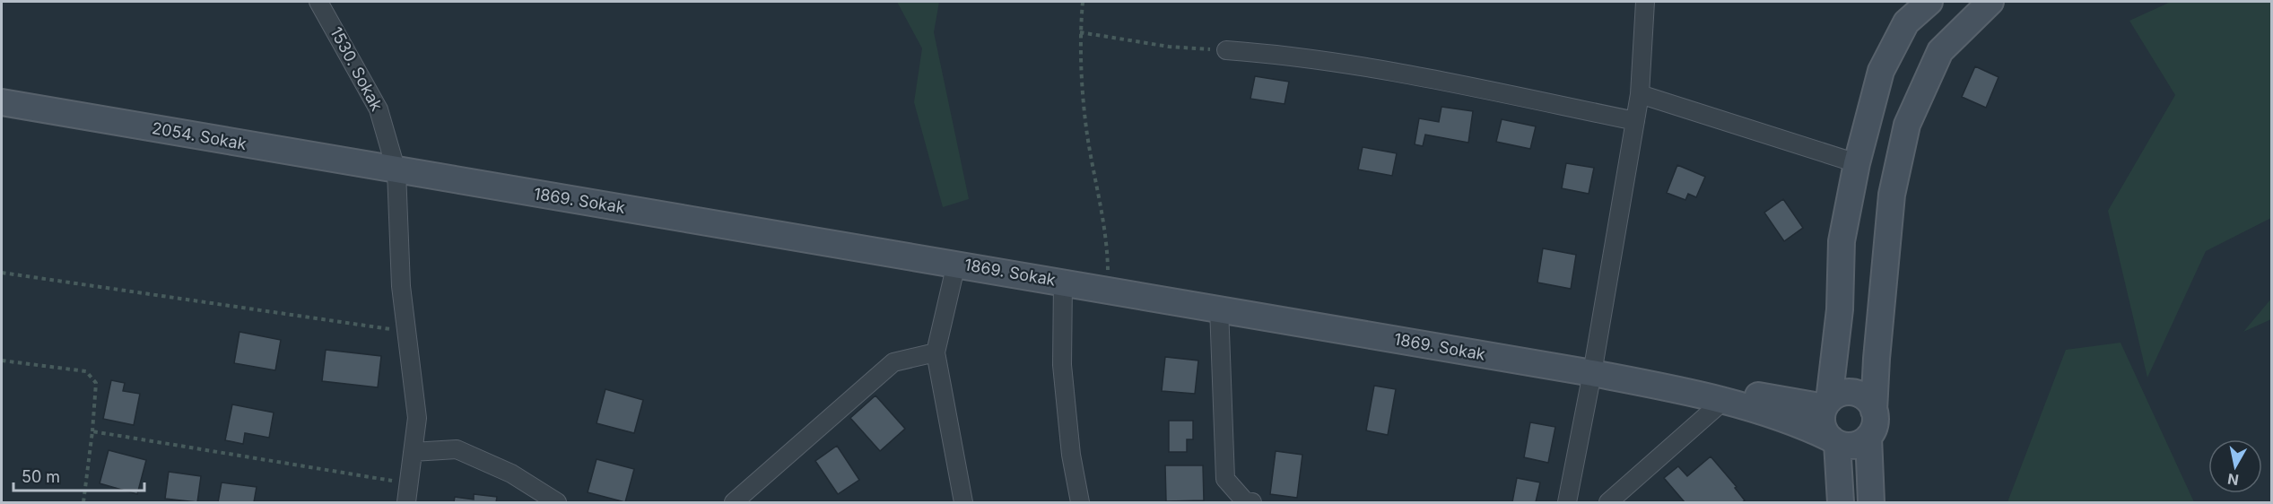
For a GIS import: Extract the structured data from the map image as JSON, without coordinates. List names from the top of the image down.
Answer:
{
  "streets": {
    "main road": ["2054. Sokak", "1869. Sokak"],
    "street": ["1530. Sokak"]
  },
  "crossings": [
    ["1530. Sokak", "2054. Sokak"],
    ["1530. Sokak", "1869. Sokak"],
    ["2054. Sokak", "1869. Sokak"]
  ],
  "scale_bar": "50 m",
  "north": "bottom"
}
